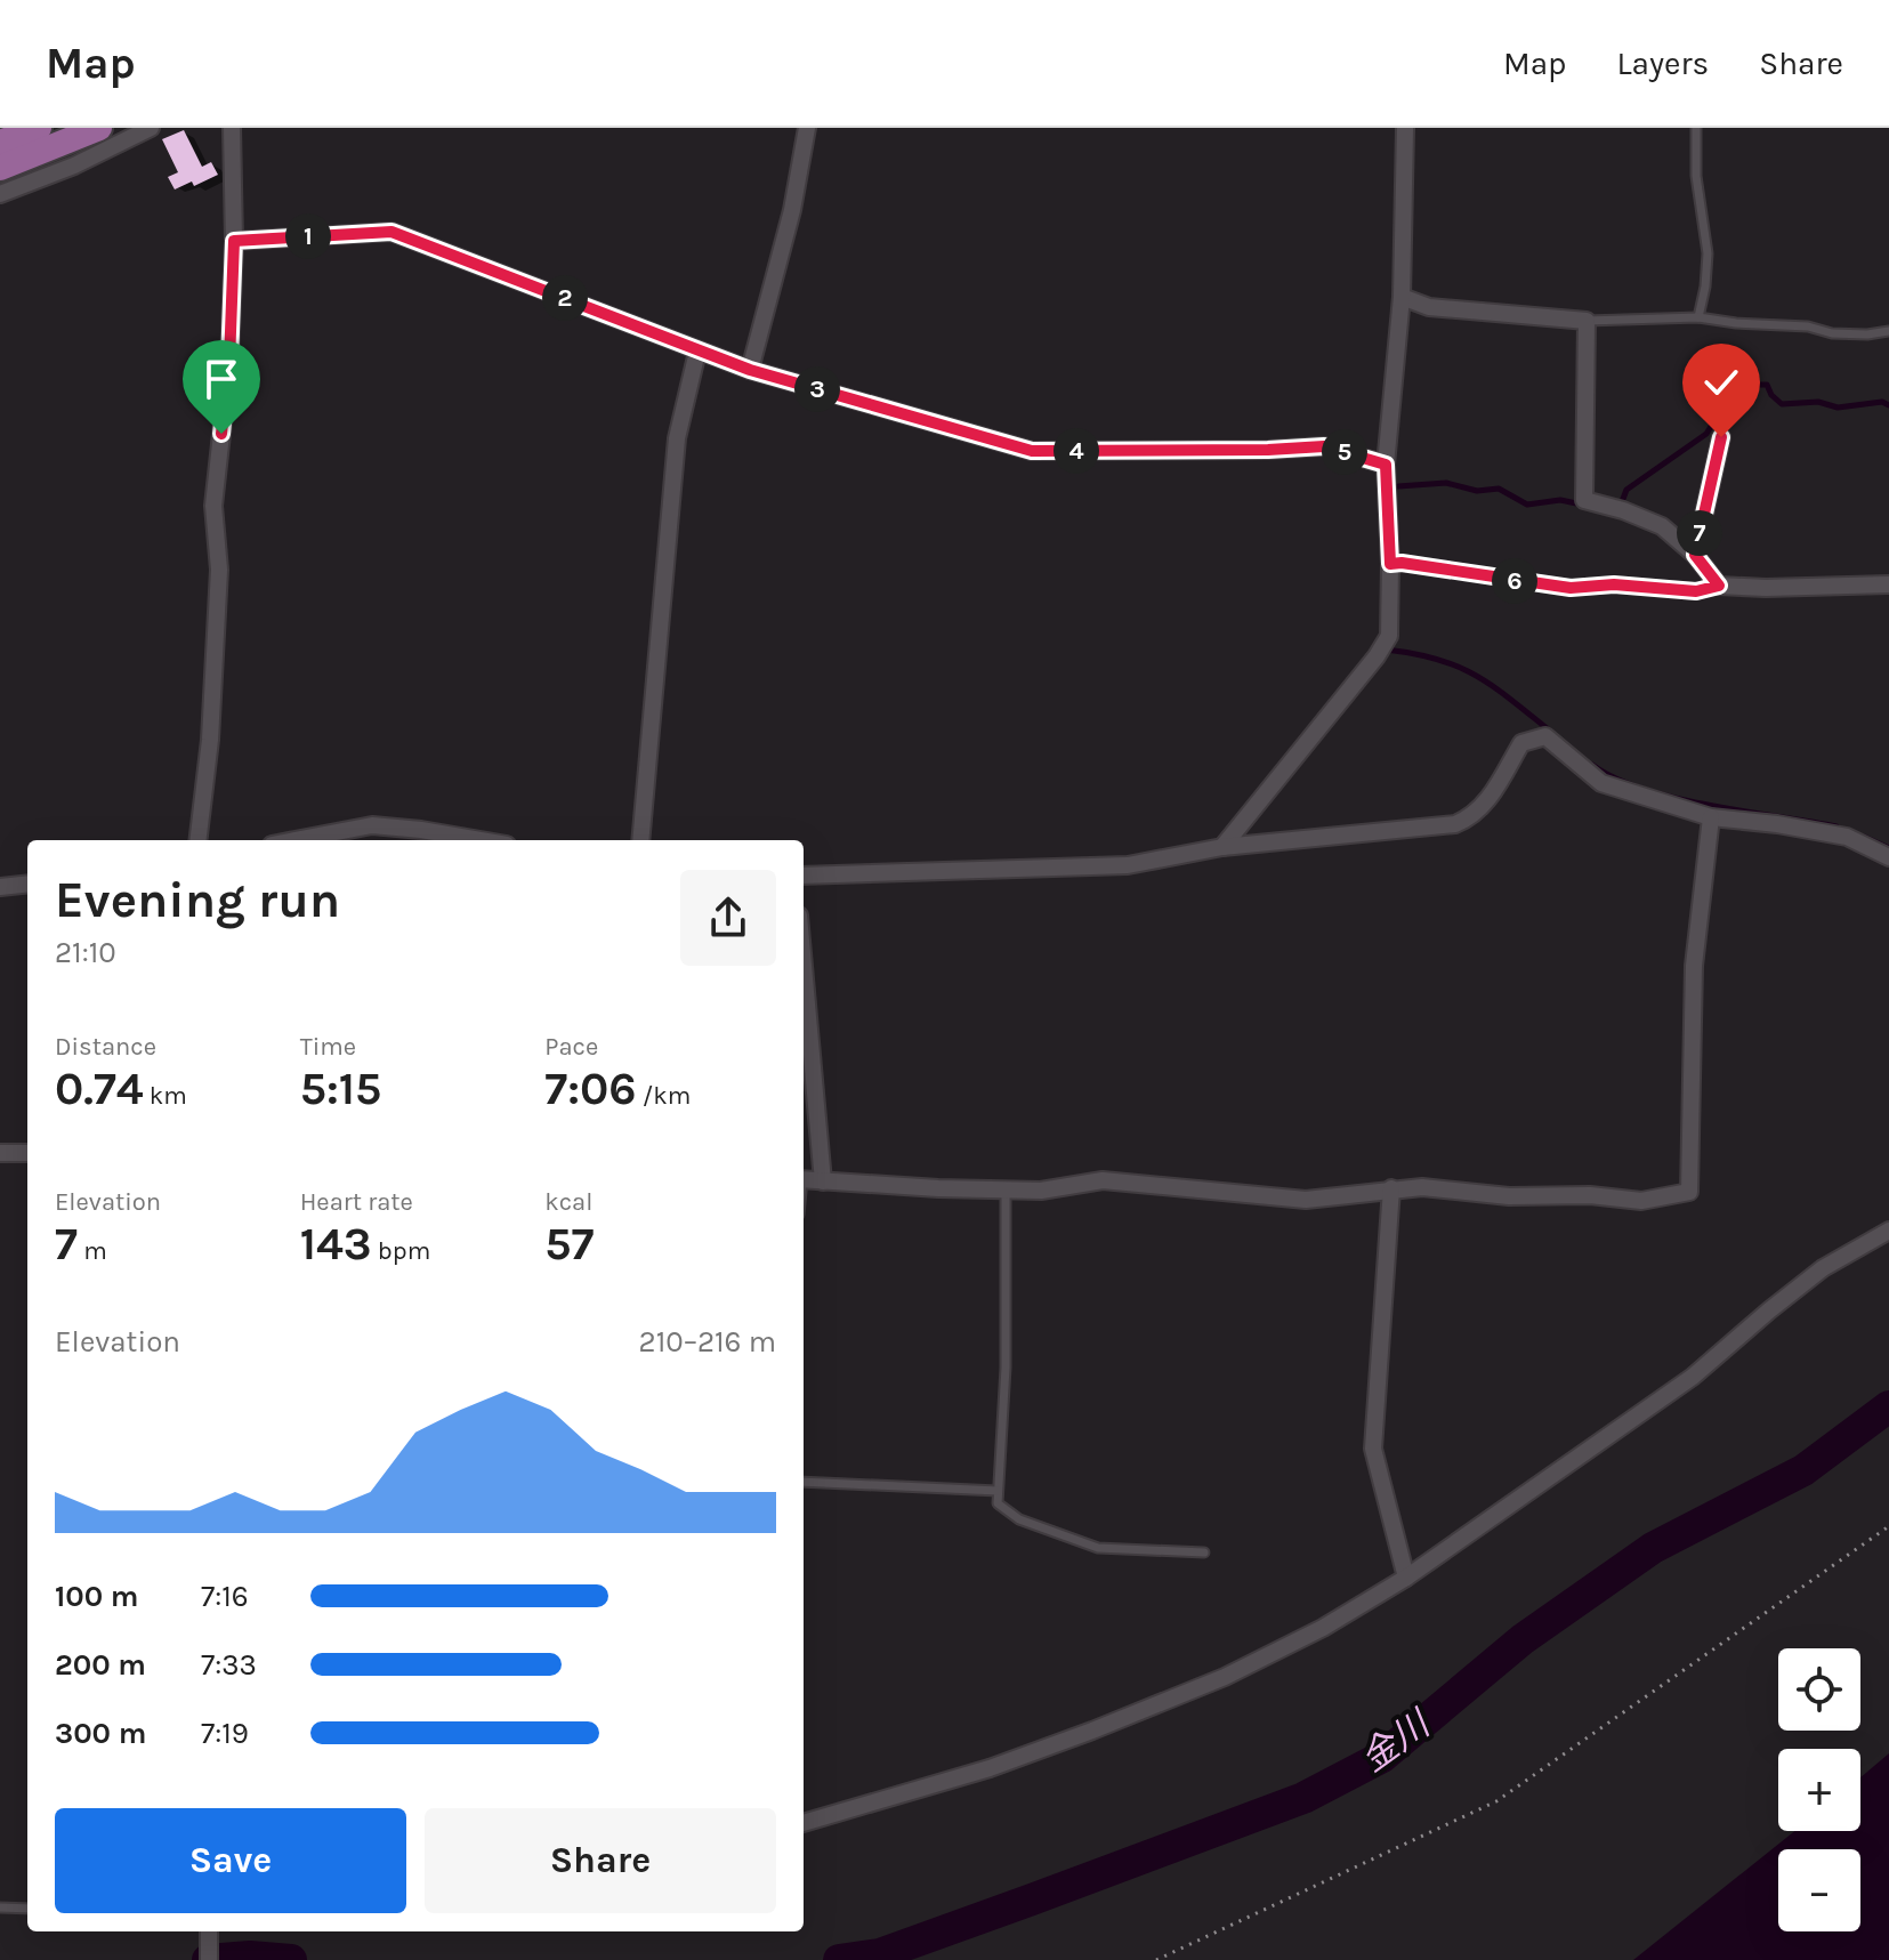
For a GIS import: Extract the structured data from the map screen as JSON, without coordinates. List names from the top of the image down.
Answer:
{
  "water": ["金川"],
  "page": {
    "header": "Map",
    "nav": ["Map", "Layers", "Share"],
    "pins": [
      "1",
      "2",
      "3",
      "4",
      "5",
      "7",
      "6"
    ],
    "heading": ["Evening run", "21:10"],
    "stats": [
      ["Distance", "0.74 km"],
      ["Time", "5:15"],
      ["Pace", "7:06 /km"],
      ["Elevation", "7 m"],
      ["Heart rate", "143 bpm"],
      ["kcal", "57"]
    ],
    "chart": ["Elevation", "210–216 m"],
    "list": [
      {
        "name": "100 m",
        "note": "7:16"
      },
      {
        "name": "200 m",
        "note": "7:33"
      },
      {
        "name": "300 m",
        "note": "7:19"
      }
    ],
    "map_buttons": ["+", "−"],
    "buttons": ["Save", "Share"]
  }
}
